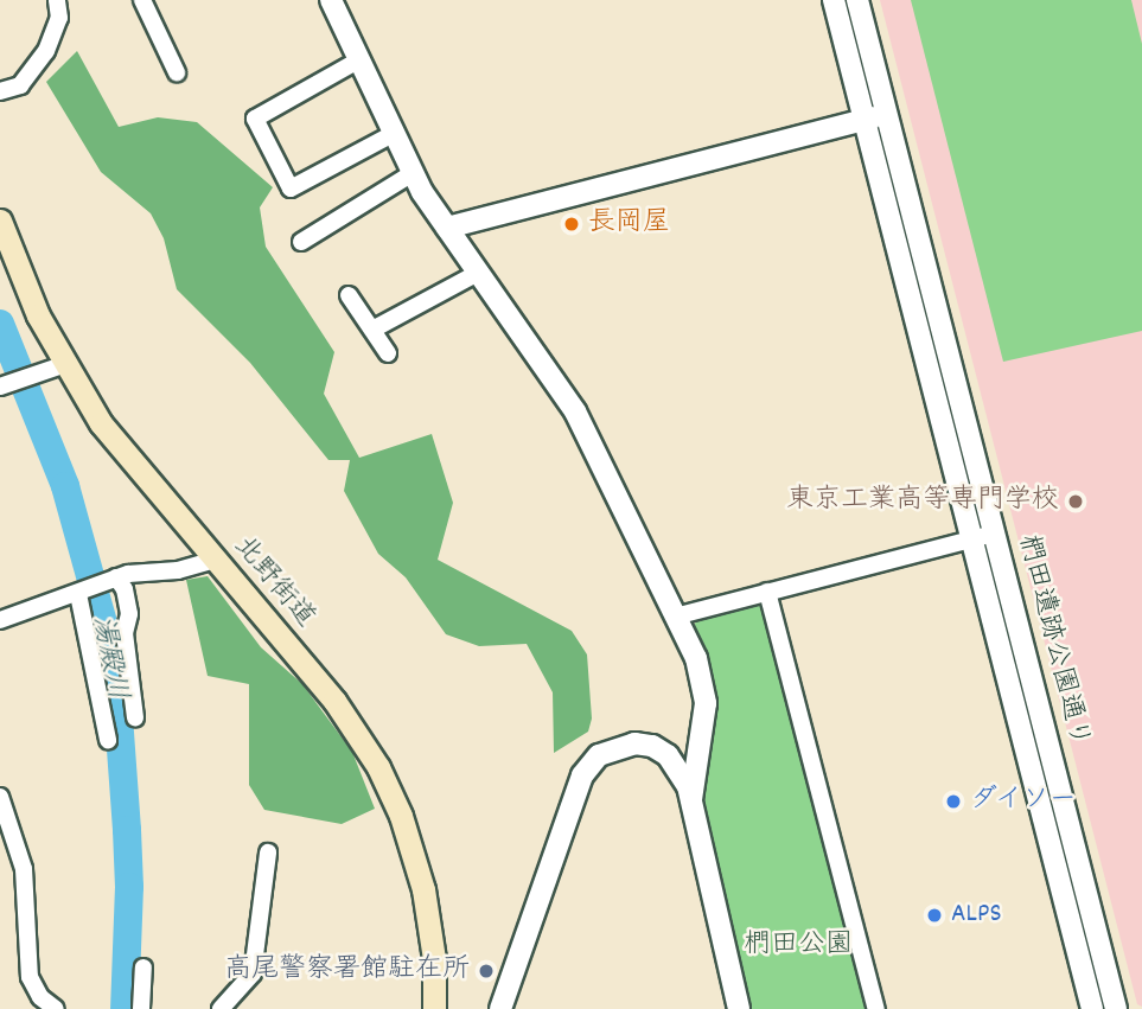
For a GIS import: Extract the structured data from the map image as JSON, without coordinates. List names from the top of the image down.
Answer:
{
  "streets": {
    "main road": ["北野街道"],
    "street": ["椚田遺跡公園通り"]
  },
  "water": ["湯殿川"],
  "parks": ["椚田公園"],
  "places": [
    "長岡屋",
    "東京工業高等専門学校",
    "ダイソー",
    "ALPS",
    "高尾警察署館駐在所"
  ]
}
